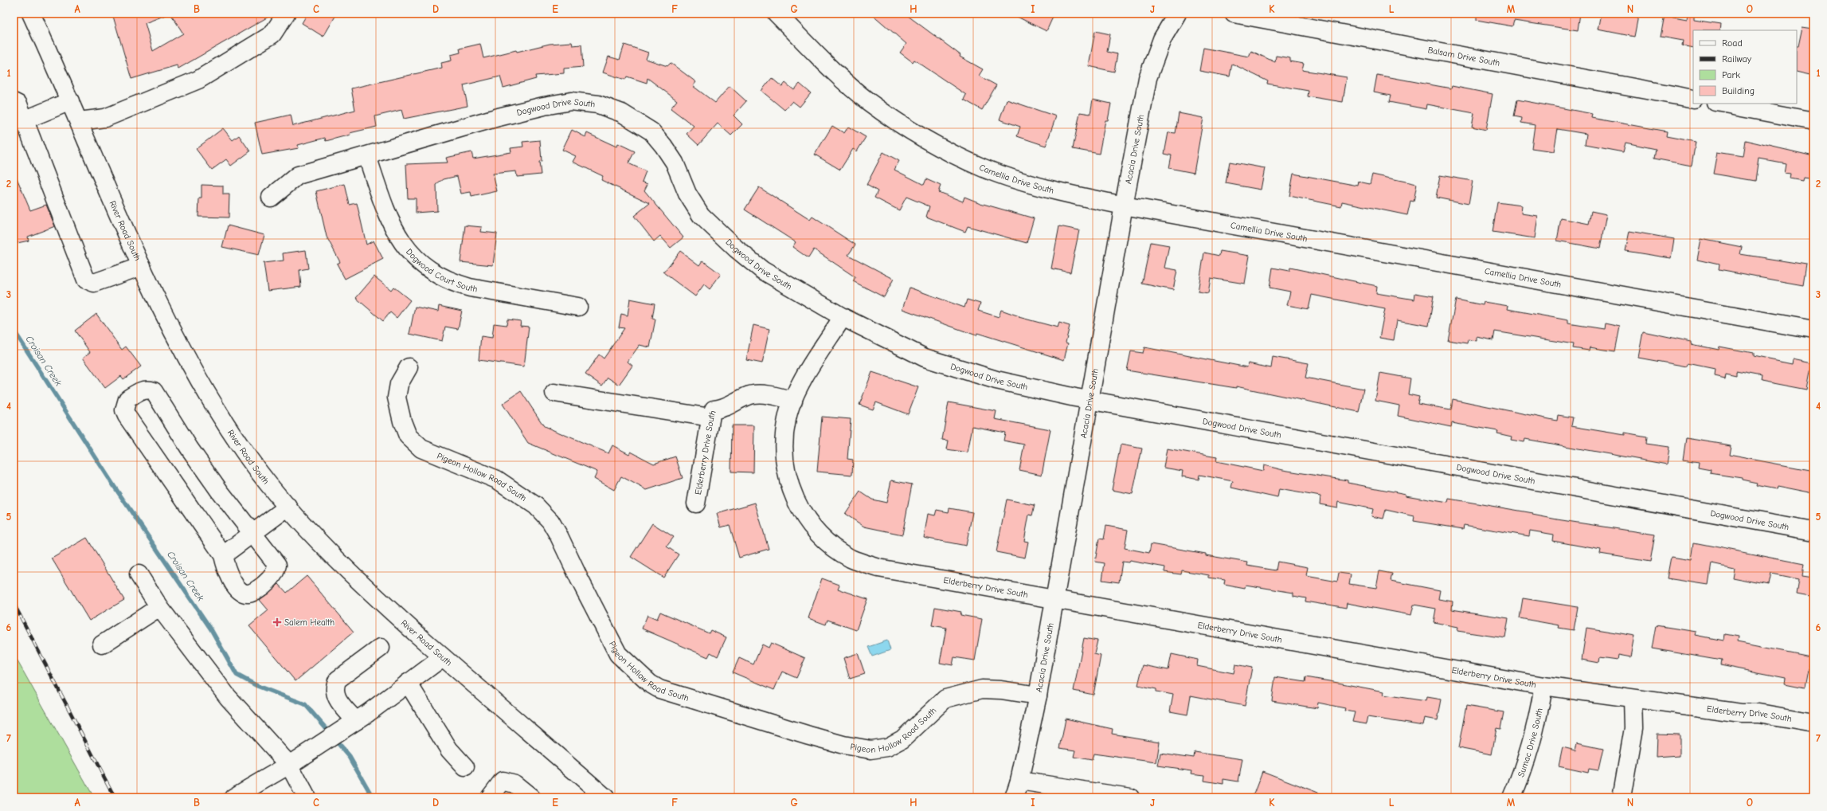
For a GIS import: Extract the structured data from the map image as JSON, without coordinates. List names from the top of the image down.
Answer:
{
  "streets": {
    "street": [
      "Balsam Drive South",
      "Dogwood Drive South",
      "Acacia Drive South",
      "Camellia Drive South",
      "River Road South",
      "Dogwood Court South",
      "Elderberry Drive South",
      "Pigeon Hollow Road South",
      "Sumac Drive South"
    ]
  },
  "crossings": [
    ["Dogwood Drive South", "Acacia Drive South"],
    ["Dogwood Drive South", "Dogwood Court South"],
    ["Dogwood Drive South", "Elderberry Drive South"],
    ["Acacia Drive South", "Camellia Drive South"],
    ["Acacia Drive South", "Elderberry Drive South"],
    ["Acacia Drive South", "Pigeon Hollow Road South"],
    ["Elderberry Drive South", "Sumac Drive South"]
  ],
  "water": ["Croisan Creek"],
  "places": {
    "health": ["Salem Health"]
  },
  "legend": [
    "Road",
    "Railway",
    "Park",
    "Building"
  ],
  "grid": {
    "columns": [
      "A",
      "B",
      "C",
      "D",
      "E",
      "F",
      "G",
      "H",
      "I",
      "J",
      "K",
      "L",
      "M",
      "N",
      "O"
    ],
    "rows": [
      "1",
      "2",
      "3",
      "4",
      "5",
      "6",
      "7"
    ]
  }
}
